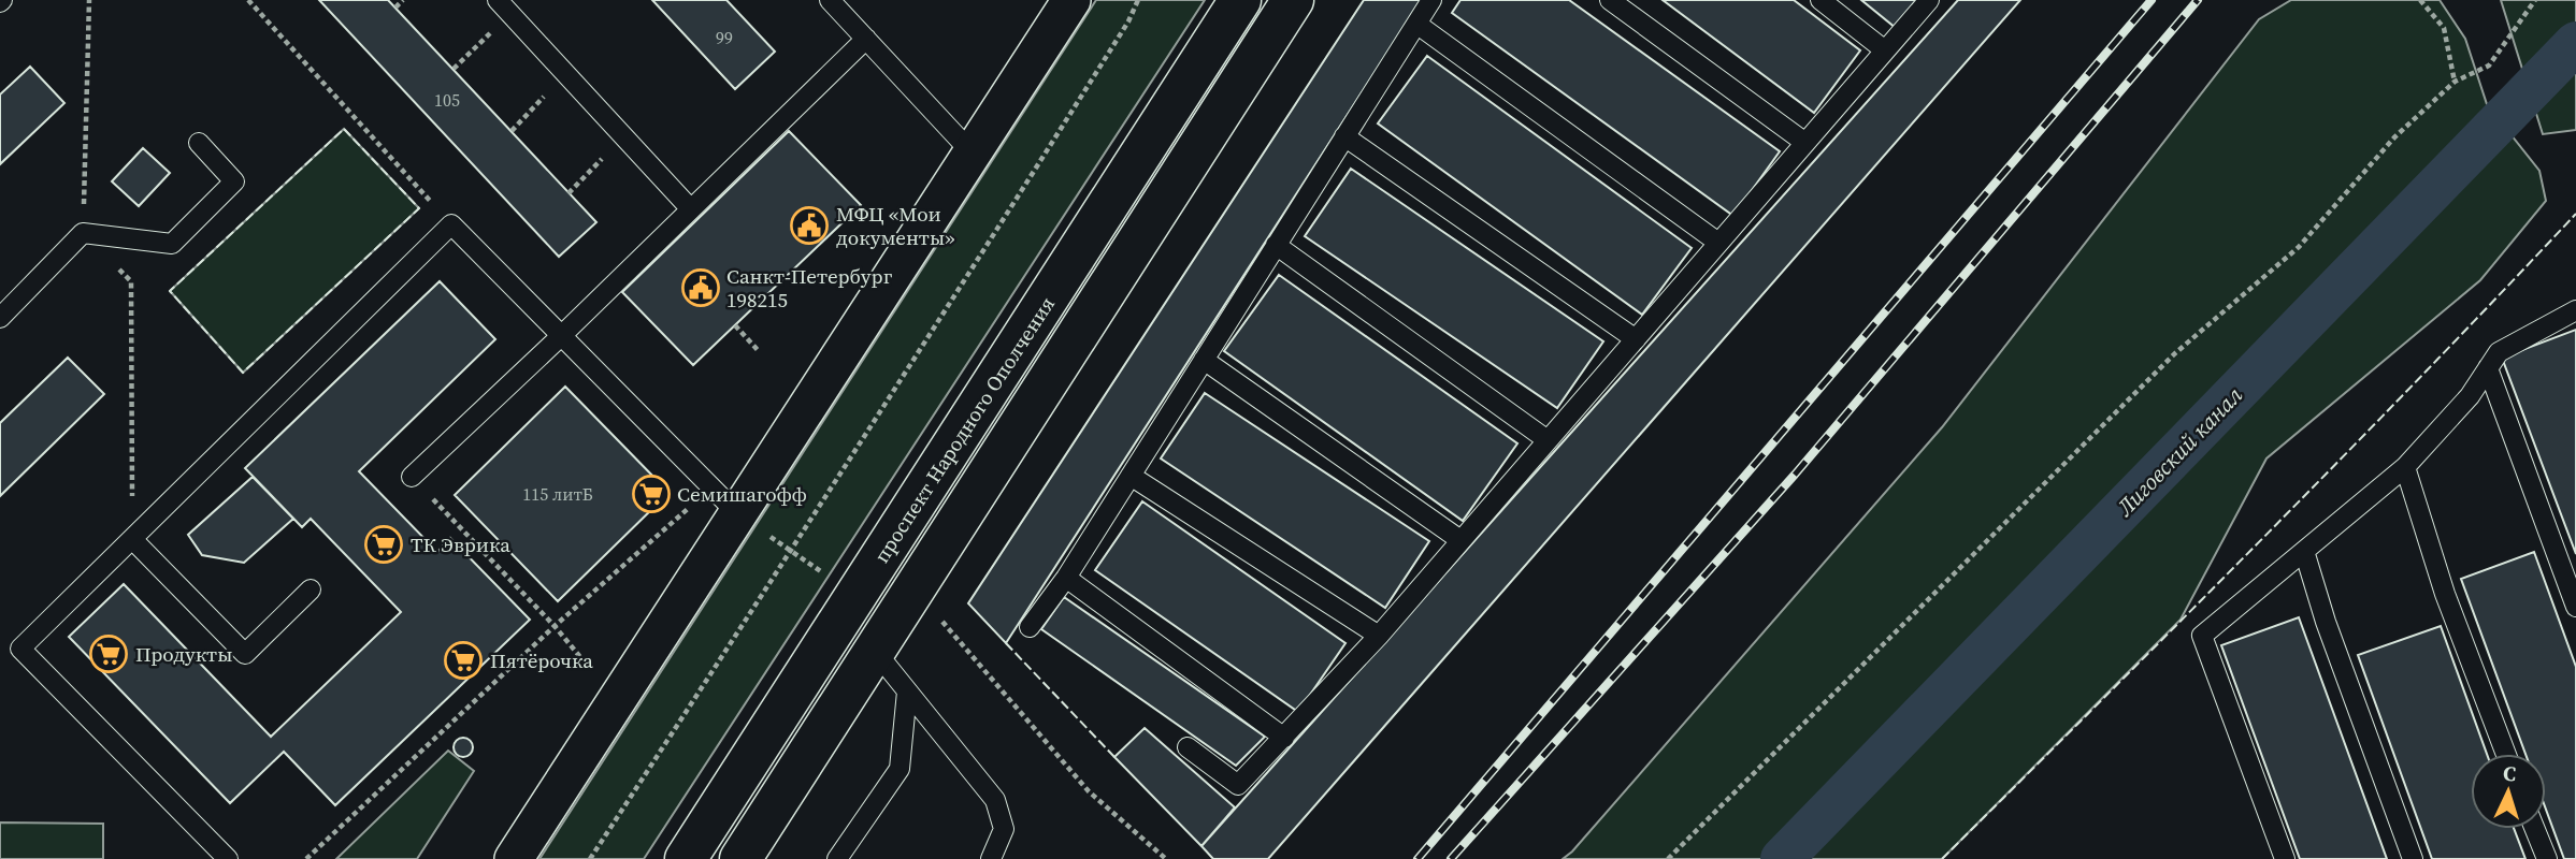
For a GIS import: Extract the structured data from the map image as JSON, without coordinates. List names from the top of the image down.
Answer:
{
  "streets": {
    "main road": ["проспект Народного Ополчения"]
  },
  "water": ["Лиговский канал"],
  "places": {
    "public building": ["МФЦ «Мои документы»", "Санкт-Петербург 198215"],
    "supermarket": [
      "Семишагофф",
      "ТК Эврика",
      "Продукты",
      "Пятёрочка"
    ]
  },
  "house_numbers": ["99", "105", "115 литБ"],
  "north": "top"
}
